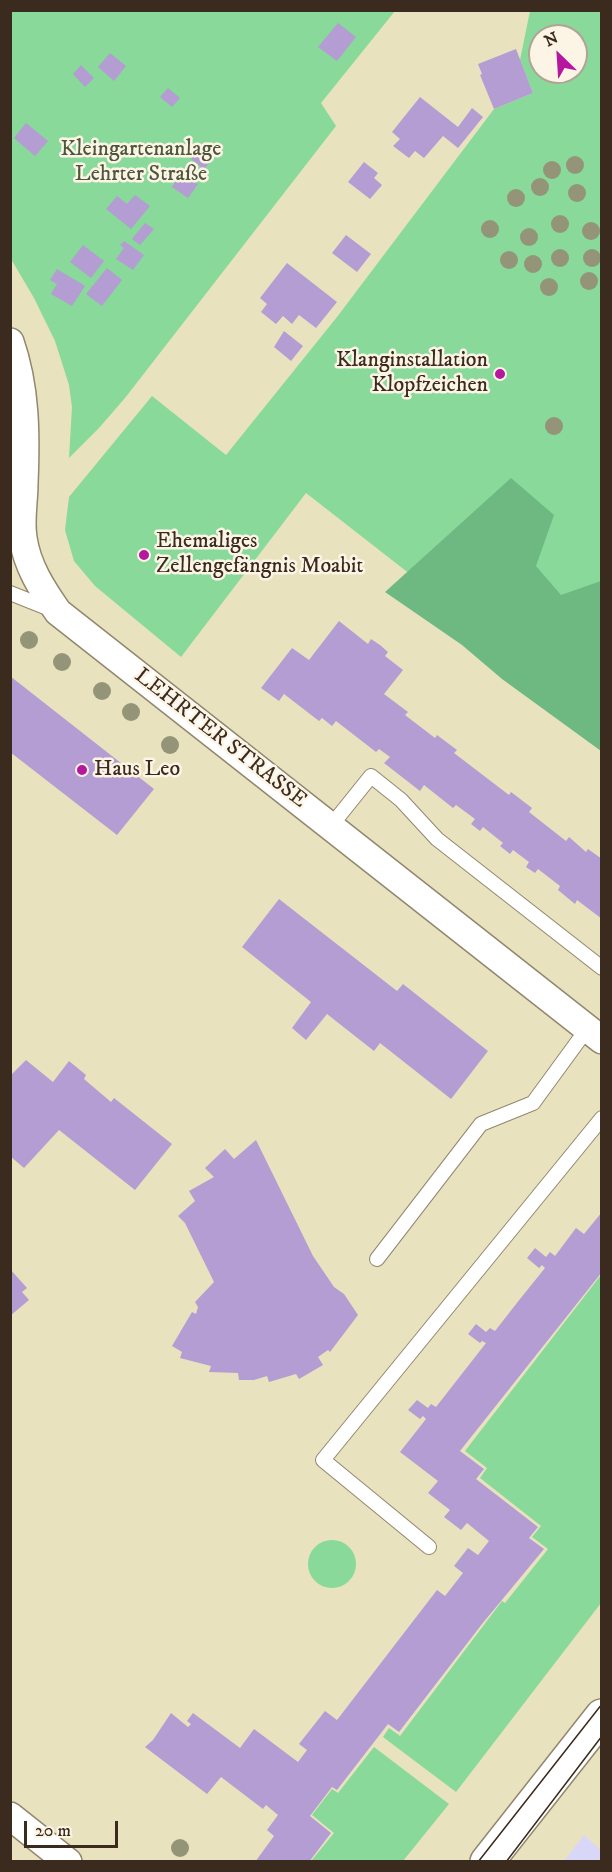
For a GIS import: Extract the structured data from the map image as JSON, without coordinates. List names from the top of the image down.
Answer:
{
  "streets": {
    "street": ["LEHRTER STRASSE"]
  },
  "parks": ["Kleingartenanlage Lehrter Straße"],
  "places": ["Klanginstallation Klopfzeichen", "Ehemaliges Zellengefängnis Moabit", "Haus Leo"],
  "scale_bar": "20 m",
  "north": "top left"
}
